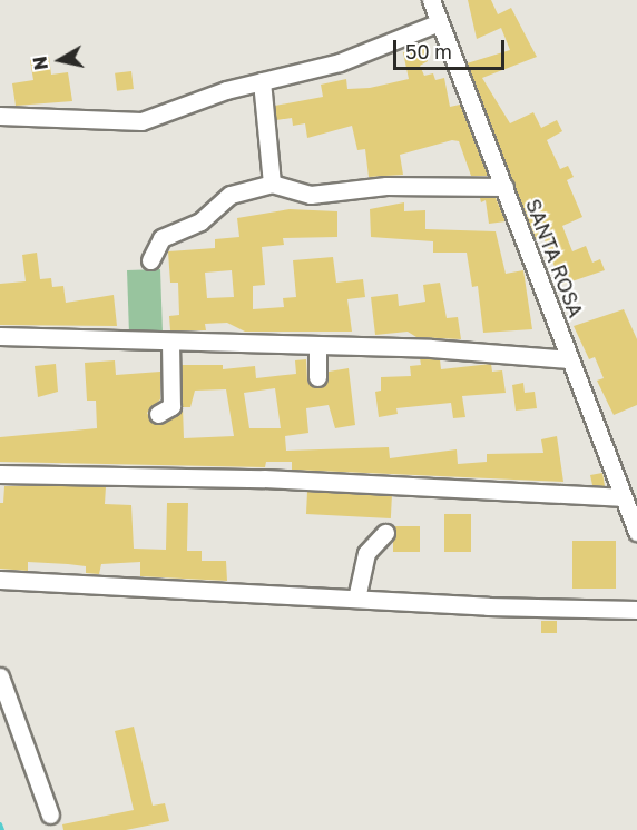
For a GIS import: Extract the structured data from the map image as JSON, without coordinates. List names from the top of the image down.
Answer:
{
  "streets": {
    "street": ["SANTA ROSA"]
  },
  "scale_bar": "50 m",
  "north": "left"
}
